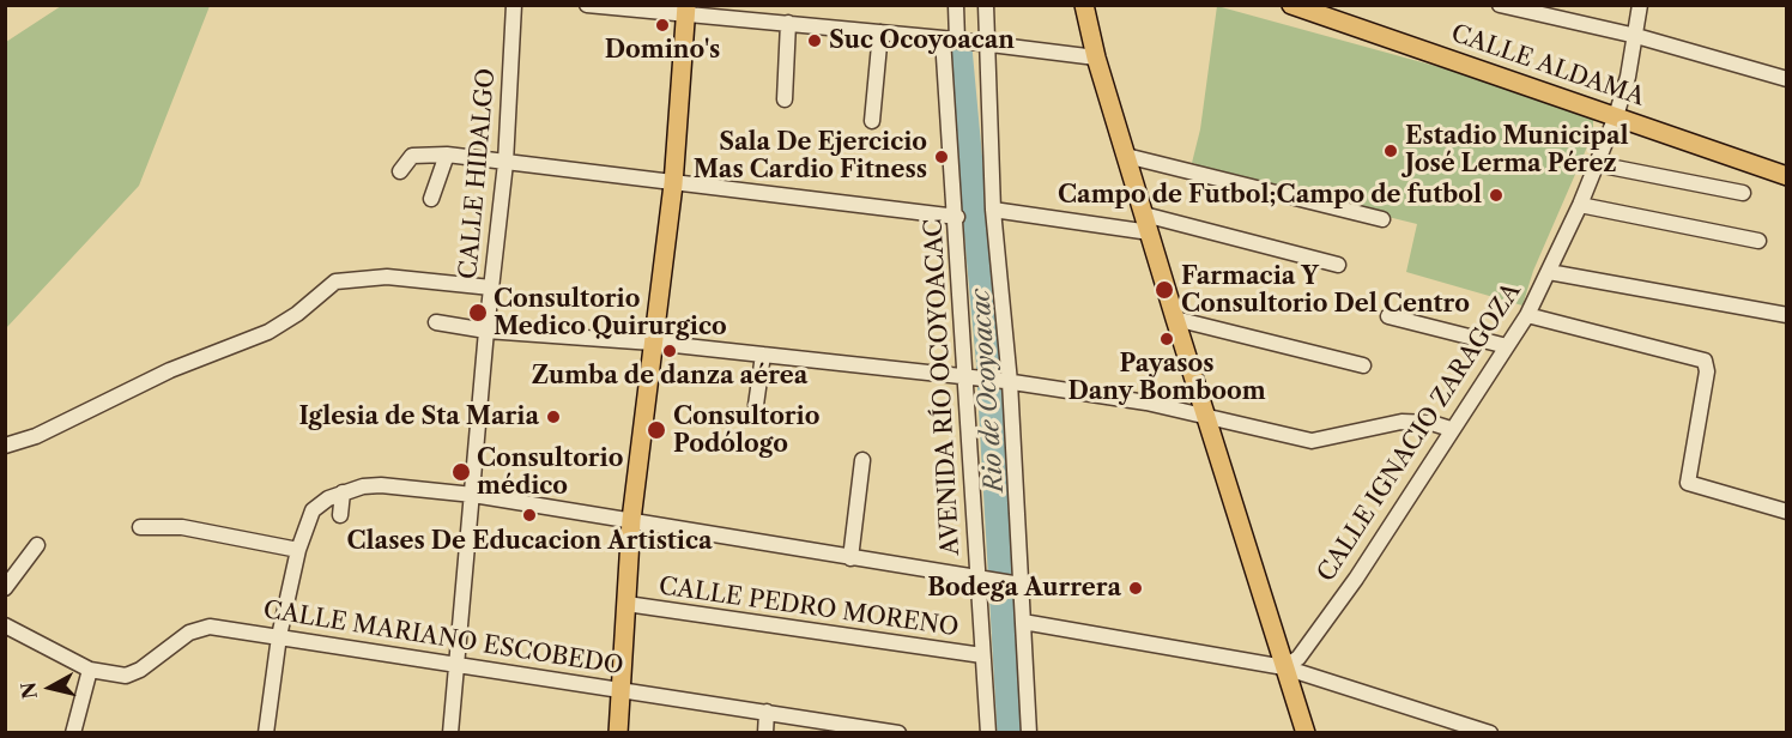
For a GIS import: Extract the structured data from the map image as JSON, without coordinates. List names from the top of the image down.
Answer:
{
  "streets": {
    "main road": ["CALLE ALDAMA"],
    "street": [
      "CALLE HIDALGO",
      "AVENIDA RÍO OCOYOACAC",
      "CALLE IGNACIO ZARAGOZA",
      "CALLE PEDRO MORENO",
      "CALLE MARIANO ESCOBEDO"
    ]
  },
  "crossings": [
    ["CALLE ALDAMA", "CALLE IGNACIO ZARAGOZA"],
    ["CALLE HIDALGO", "CALLE MARIANO ESCOBEDO"],
    ["AVENIDA RÍO OCOYOACAC", "CALLE PEDRO MORENO"]
  ],
  "water": ["Rio de Ocoyoacac"],
  "places": [
    "Domino's",
    "Suc Ocoyoacan",
    "Estadio Municipal José Lerma Pérez",
    "Sala De Ejercicio Mas Cardio Fitness",
    "Campo de Futbol;Campo de futbol",
    "Farmacia Y Consultorio Del Centro",
    "Consultorio Medico Quirurgico",
    "Payasos Dany Bomboom",
    "Zumba de danza aérea",
    "Iglesia de Sta Maria",
    "Consultorio Podólogo",
    "Consultorio médico",
    "Clases De Educacion Artistica",
    "Bodega Aurrera"
  ],
  "north": "left"
}
